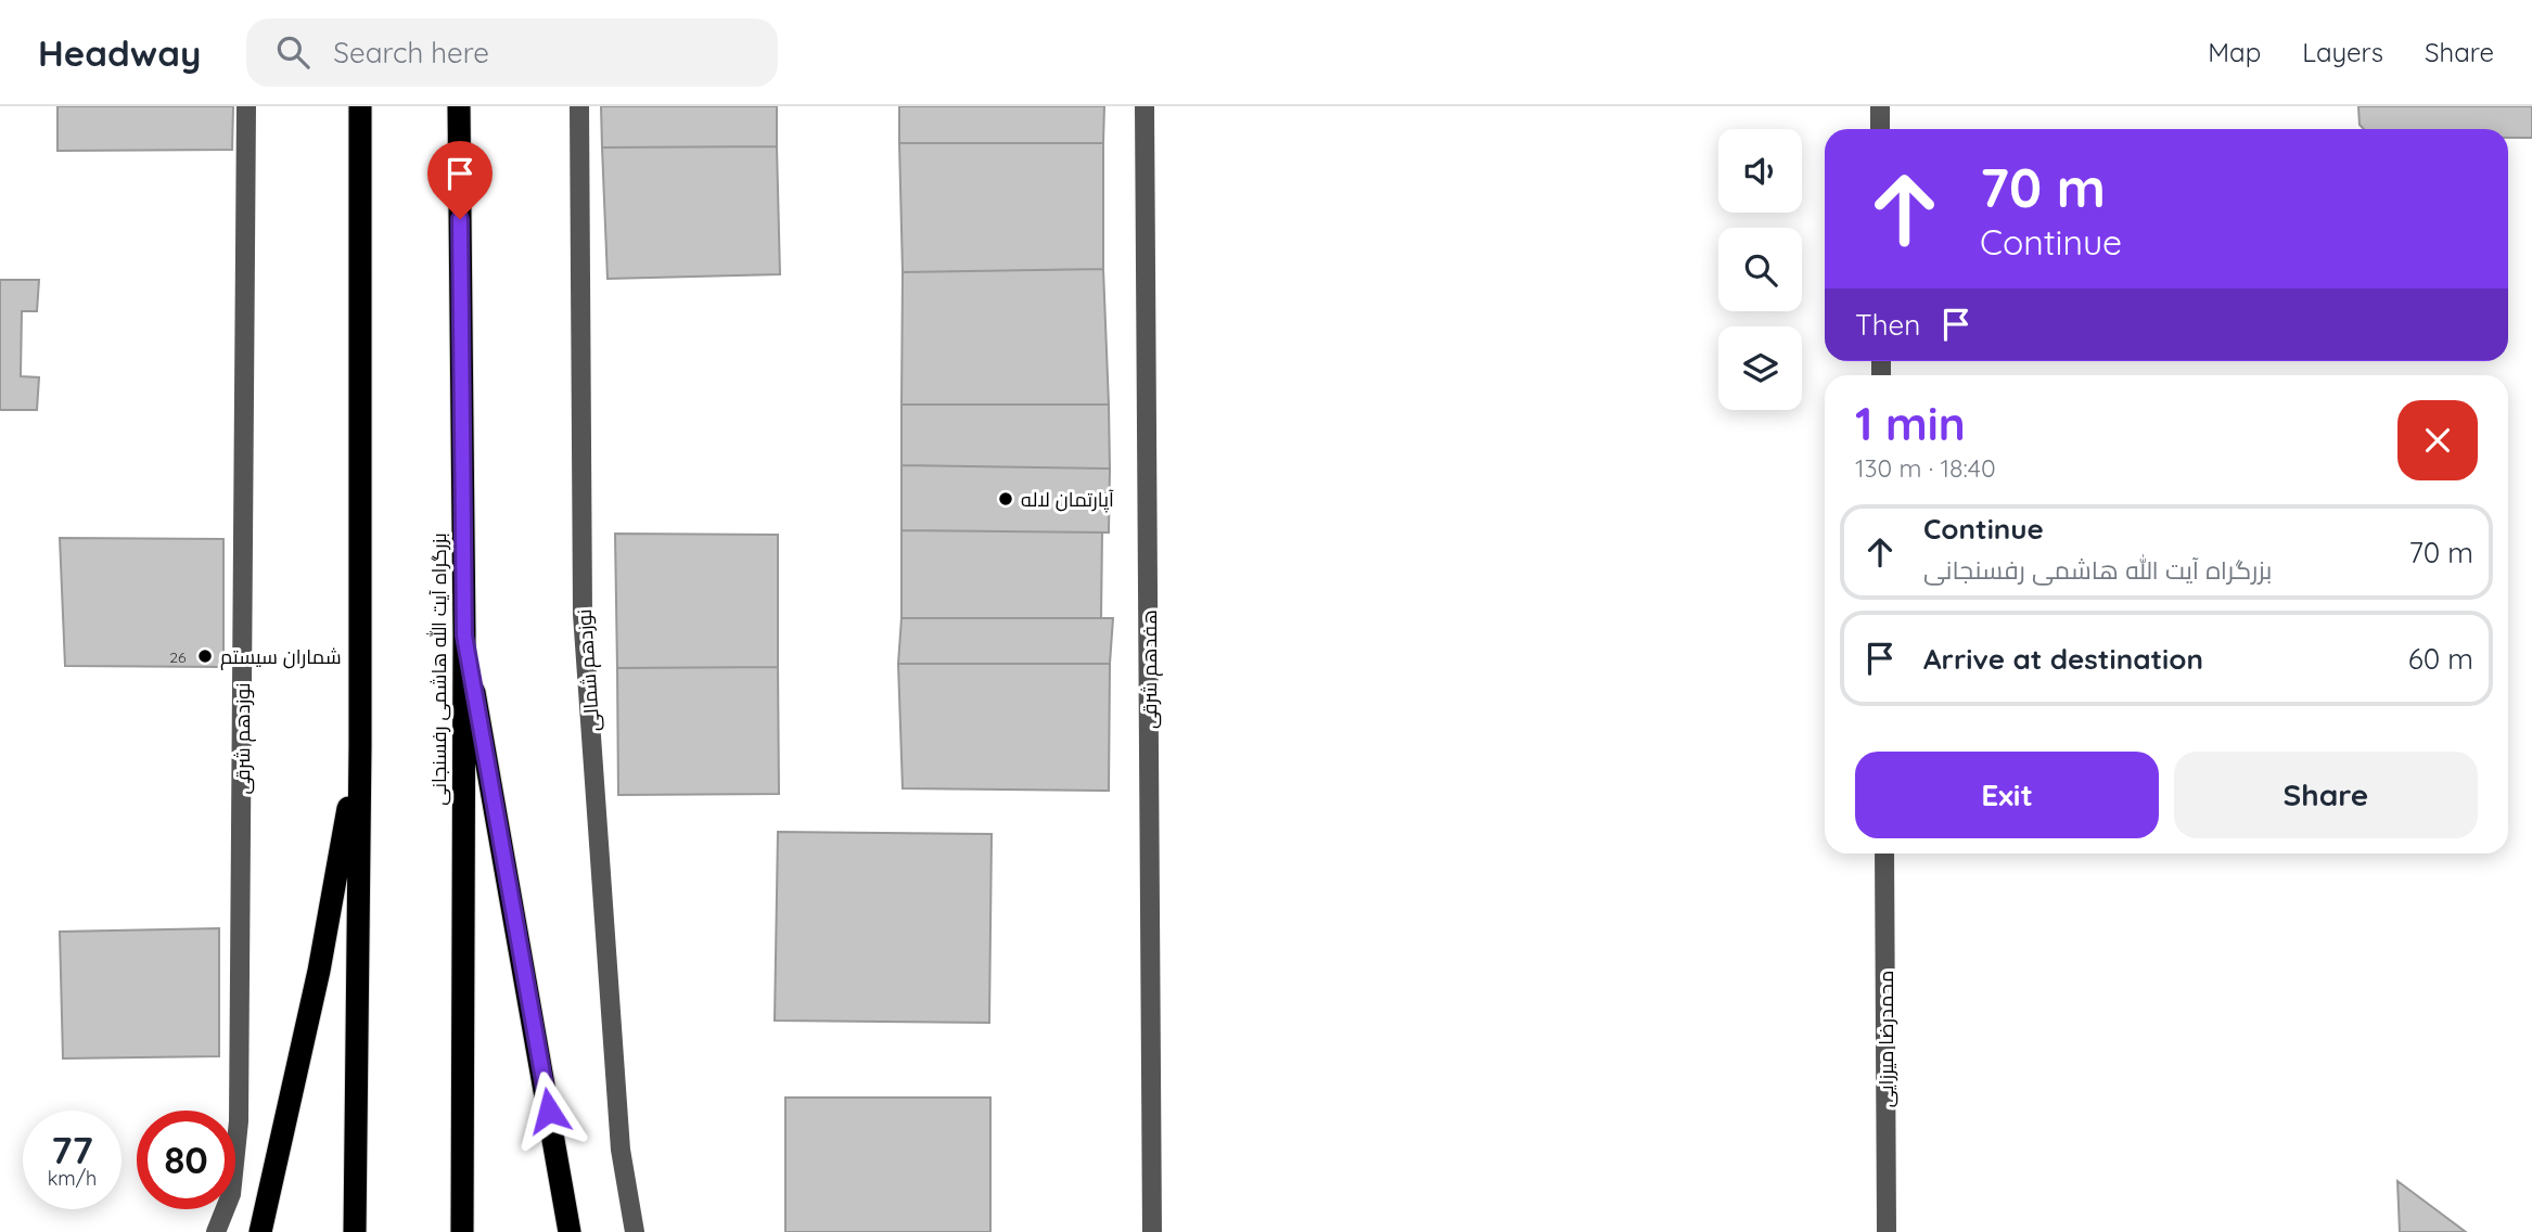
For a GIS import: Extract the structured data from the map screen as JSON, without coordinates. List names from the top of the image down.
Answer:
{
  "streets": {
    "highway": ["بزرگراه آیت الله هاشمی رفسنجانی"],
    "street": [
      "هفدهم شرقی",
      "نوزدهم شمالی",
      "نوزدهم شرقی",
      "محمدرضا میرزایی"
    ]
  },
  "places": ["آپارتمان لاله", "شماران سیستم"],
  "house_numbers": ["26"],
  "page": {
    "header": "Headway",
    "search": "Search here",
    "nav": ["Map", "Layers", "Share"],
    "turn": ["70 m", "Continue"],
    "then": "Then",
    "heading": ["1 min", "130 m · 18:40"],
    "list": [
      {
        "name": "Continue",
        "note": "بزرگراه آیت الله هاشمی رفسنجانی",
        "value": "70 m"
      },
      {
        "name": "Arrive at destination",
        "value": "60 m"
      }
    ],
    "buttons": ["Exit", "Share"],
    "speed": "77 km/h",
    "limit": "80"
  }
}
